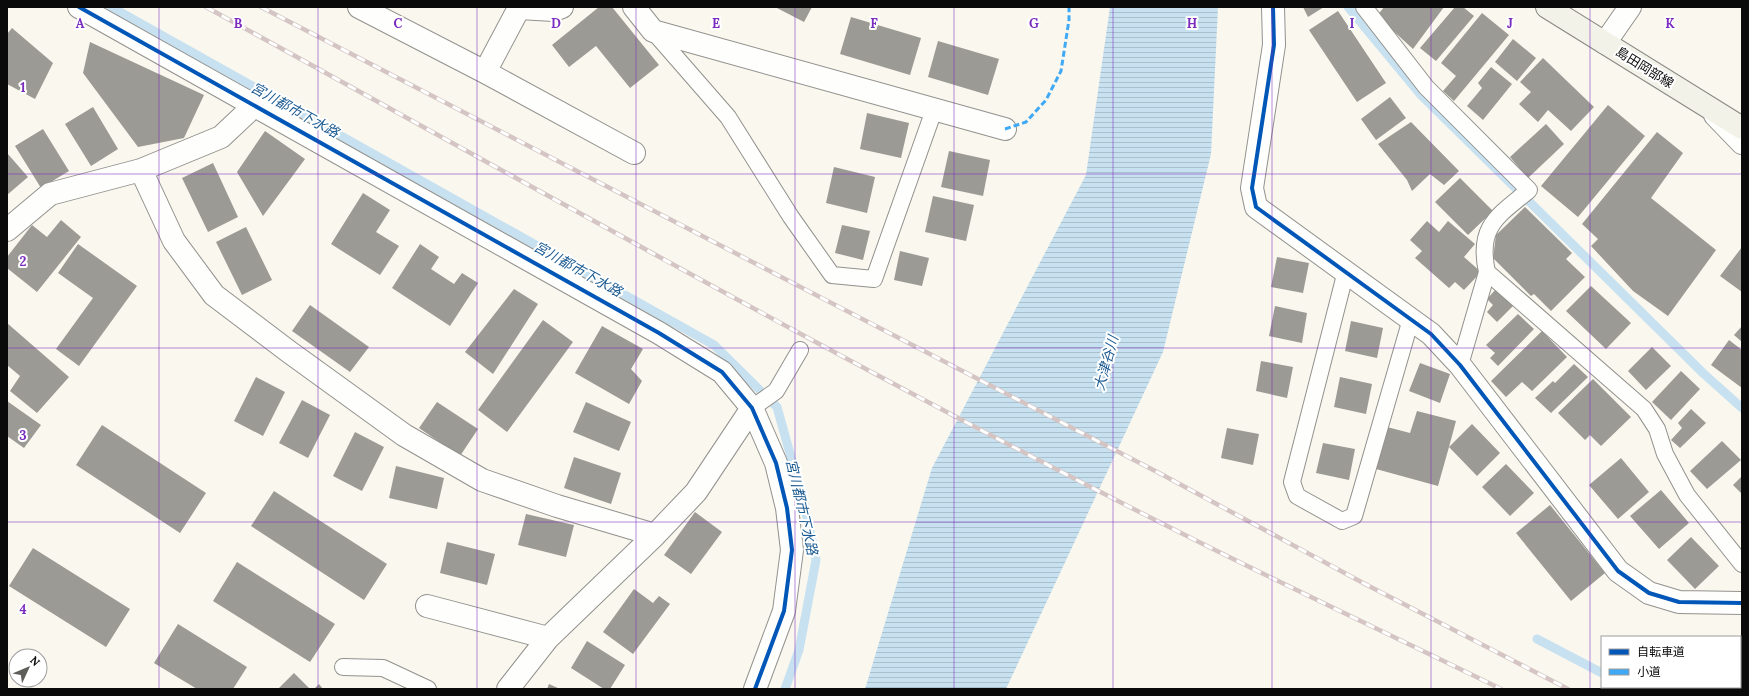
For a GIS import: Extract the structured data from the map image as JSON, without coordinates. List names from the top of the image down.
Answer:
{
  "streets": {
    "main road": ["島田岡部線"]
  },
  "water": ["宮川都市下水路", "大津谷川"],
  "legend": ["自転車道", "小道"],
  "north": "top right",
  "grid": {
    "columns": [
      "A",
      "B",
      "C",
      "D",
      "E",
      "F",
      "G",
      "H",
      "I",
      "J",
      "K"
    ],
    "rows": [
      "1",
      "2",
      "3",
      "4"
    ]
  }
}
